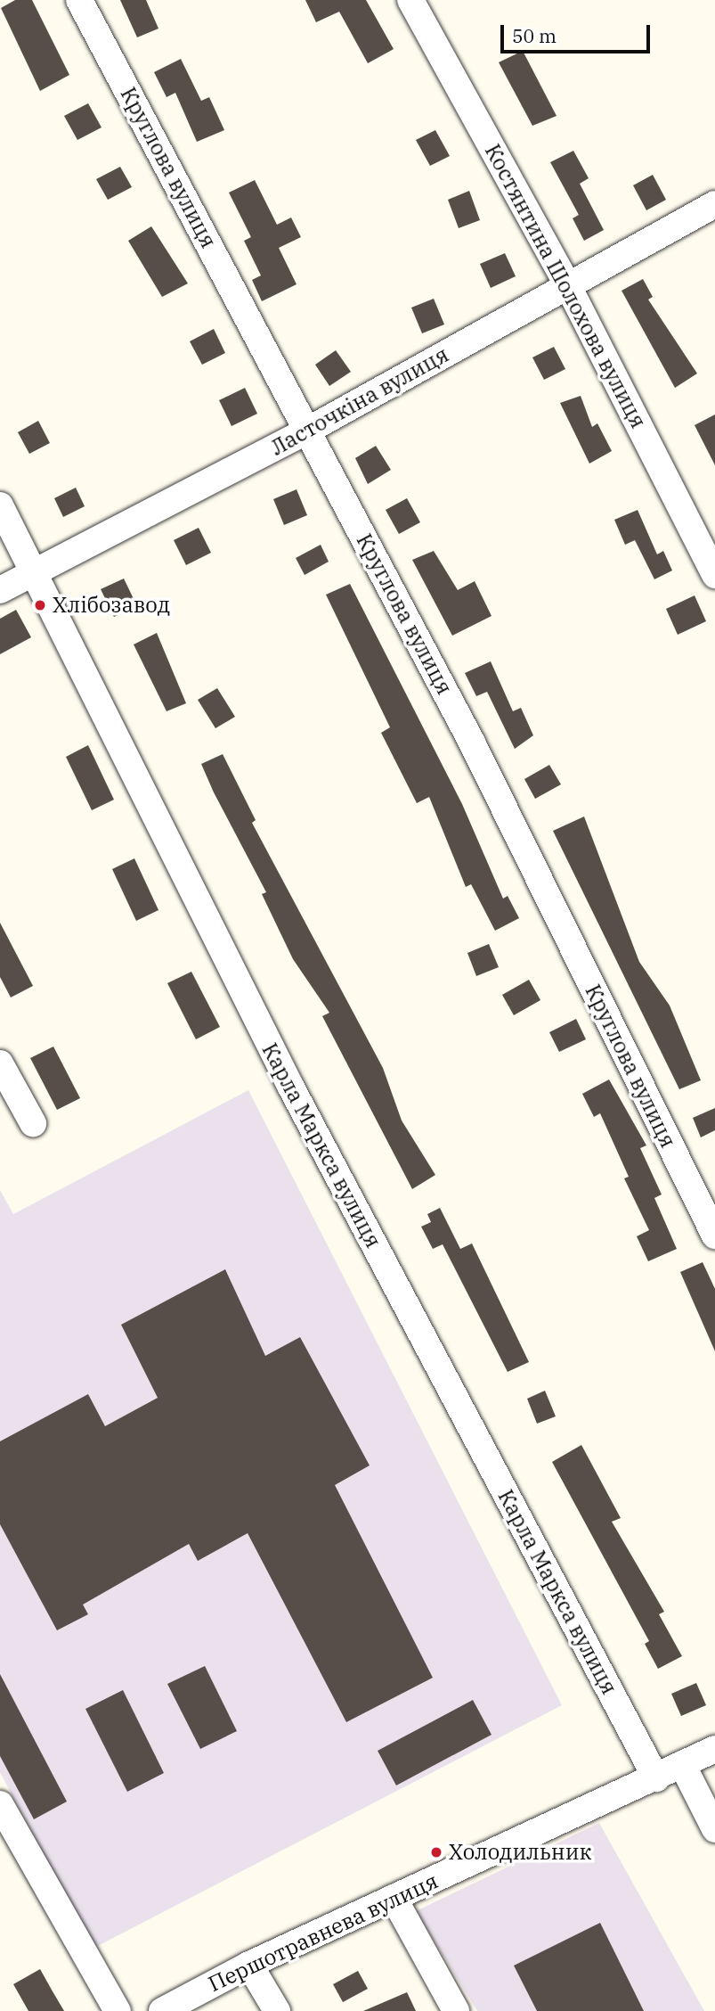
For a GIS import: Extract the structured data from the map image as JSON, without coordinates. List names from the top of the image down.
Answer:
{
  "streets": {
    "street": [
      "Круглова вулиця",
      "Костянтина Шолохова вулиця",
      "Ласточкіна вулиця",
      "Карла Маркса вулиця",
      "Першотравнева вулиця"
    ]
  },
  "crossings": [
    ["Круглова вулиця", "Ласточкіна вулиця"],
    ["Костянтина Шолохова вулиця", "Ласточкіна вулиця"],
    ["Ласточкіна вулиця", "Карла Маркса вулиця"],
    ["Карла Маркса вулиця", "Першотравнева вулиця"]
  ],
  "places": ["Хлібозавод", "Холодильник"],
  "scale_bar": "50 m"
}
